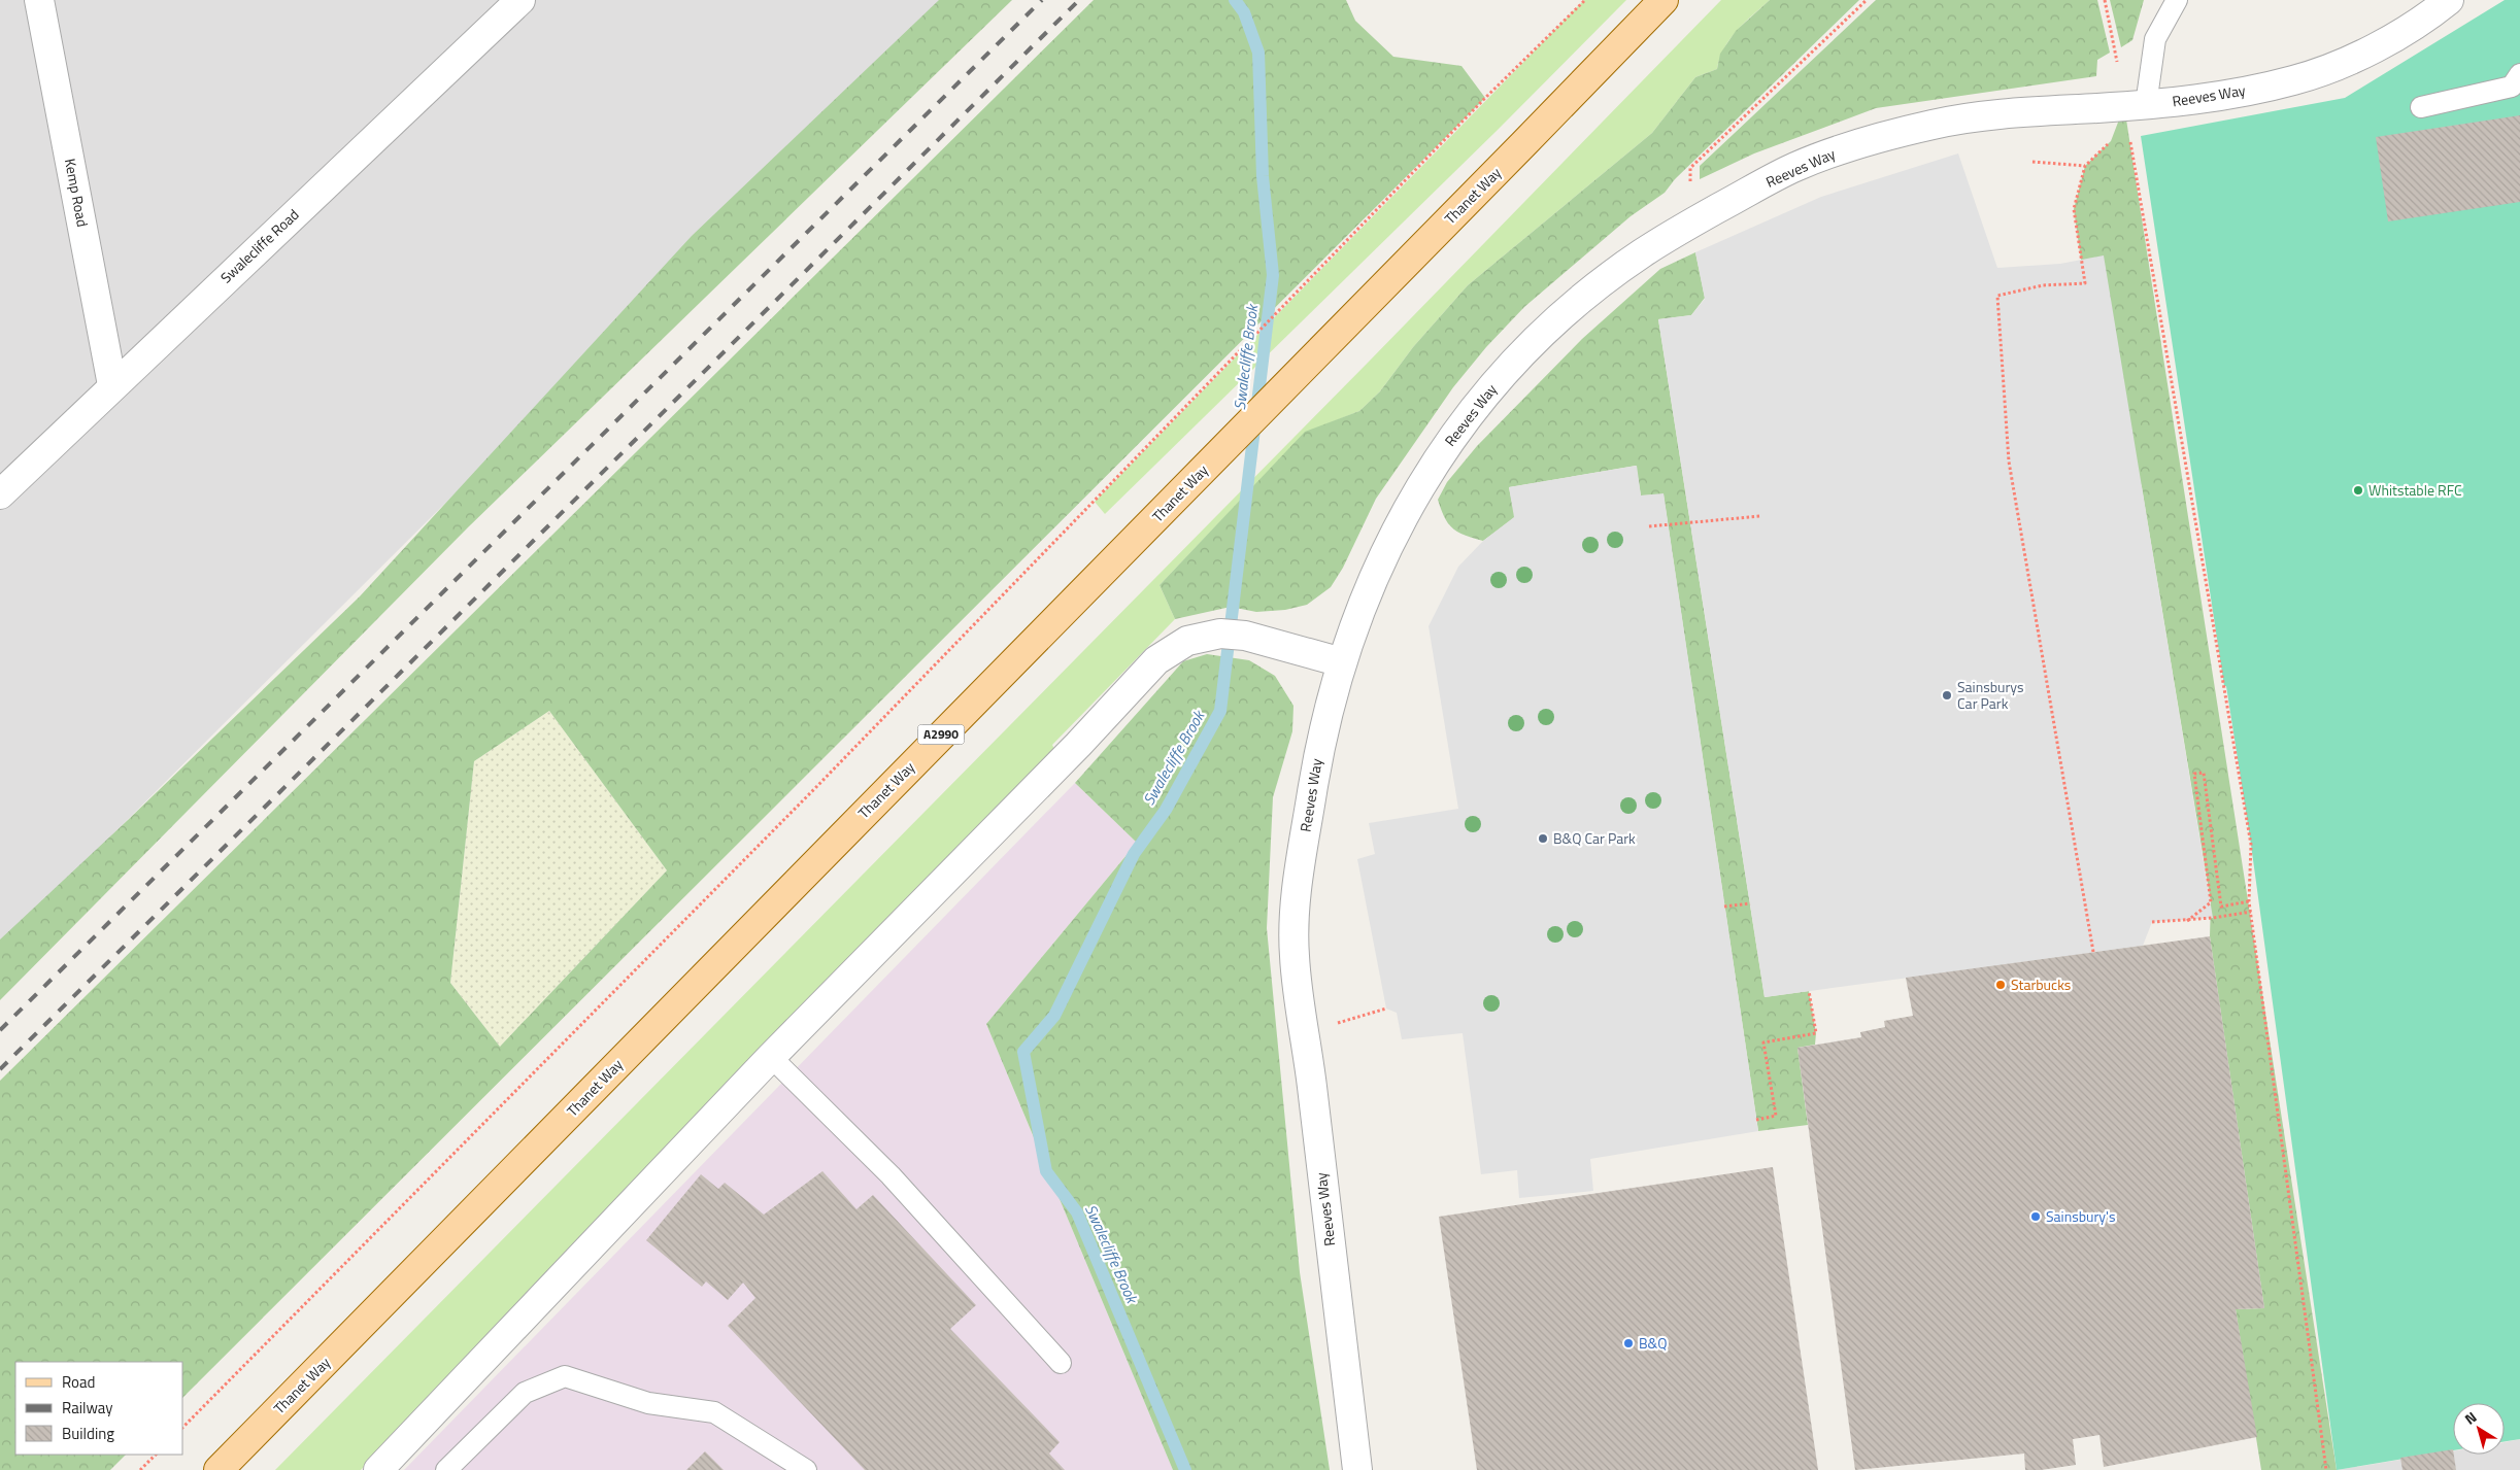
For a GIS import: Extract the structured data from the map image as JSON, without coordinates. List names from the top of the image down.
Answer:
{
  "streets": {
    "main road": ["Thanet Way", "A2990"],
    "street": ["Reeves Way", "Kemp Road", "Swalecliffe Road"]
  },
  "crossings": [
    ["Kemp Road", "Swalecliffe Road"]
  ],
  "water": ["Swalecliffe Brook"],
  "places": [
    "Whitstable RFC",
    "Sainsburys Car Park",
    "B&Q Car Park",
    "Starbucks",
    "Sainsbury's",
    "B&Q"
  ],
  "legend": ["Road", "Railway", "Building"],
  "north": "top left"
}
